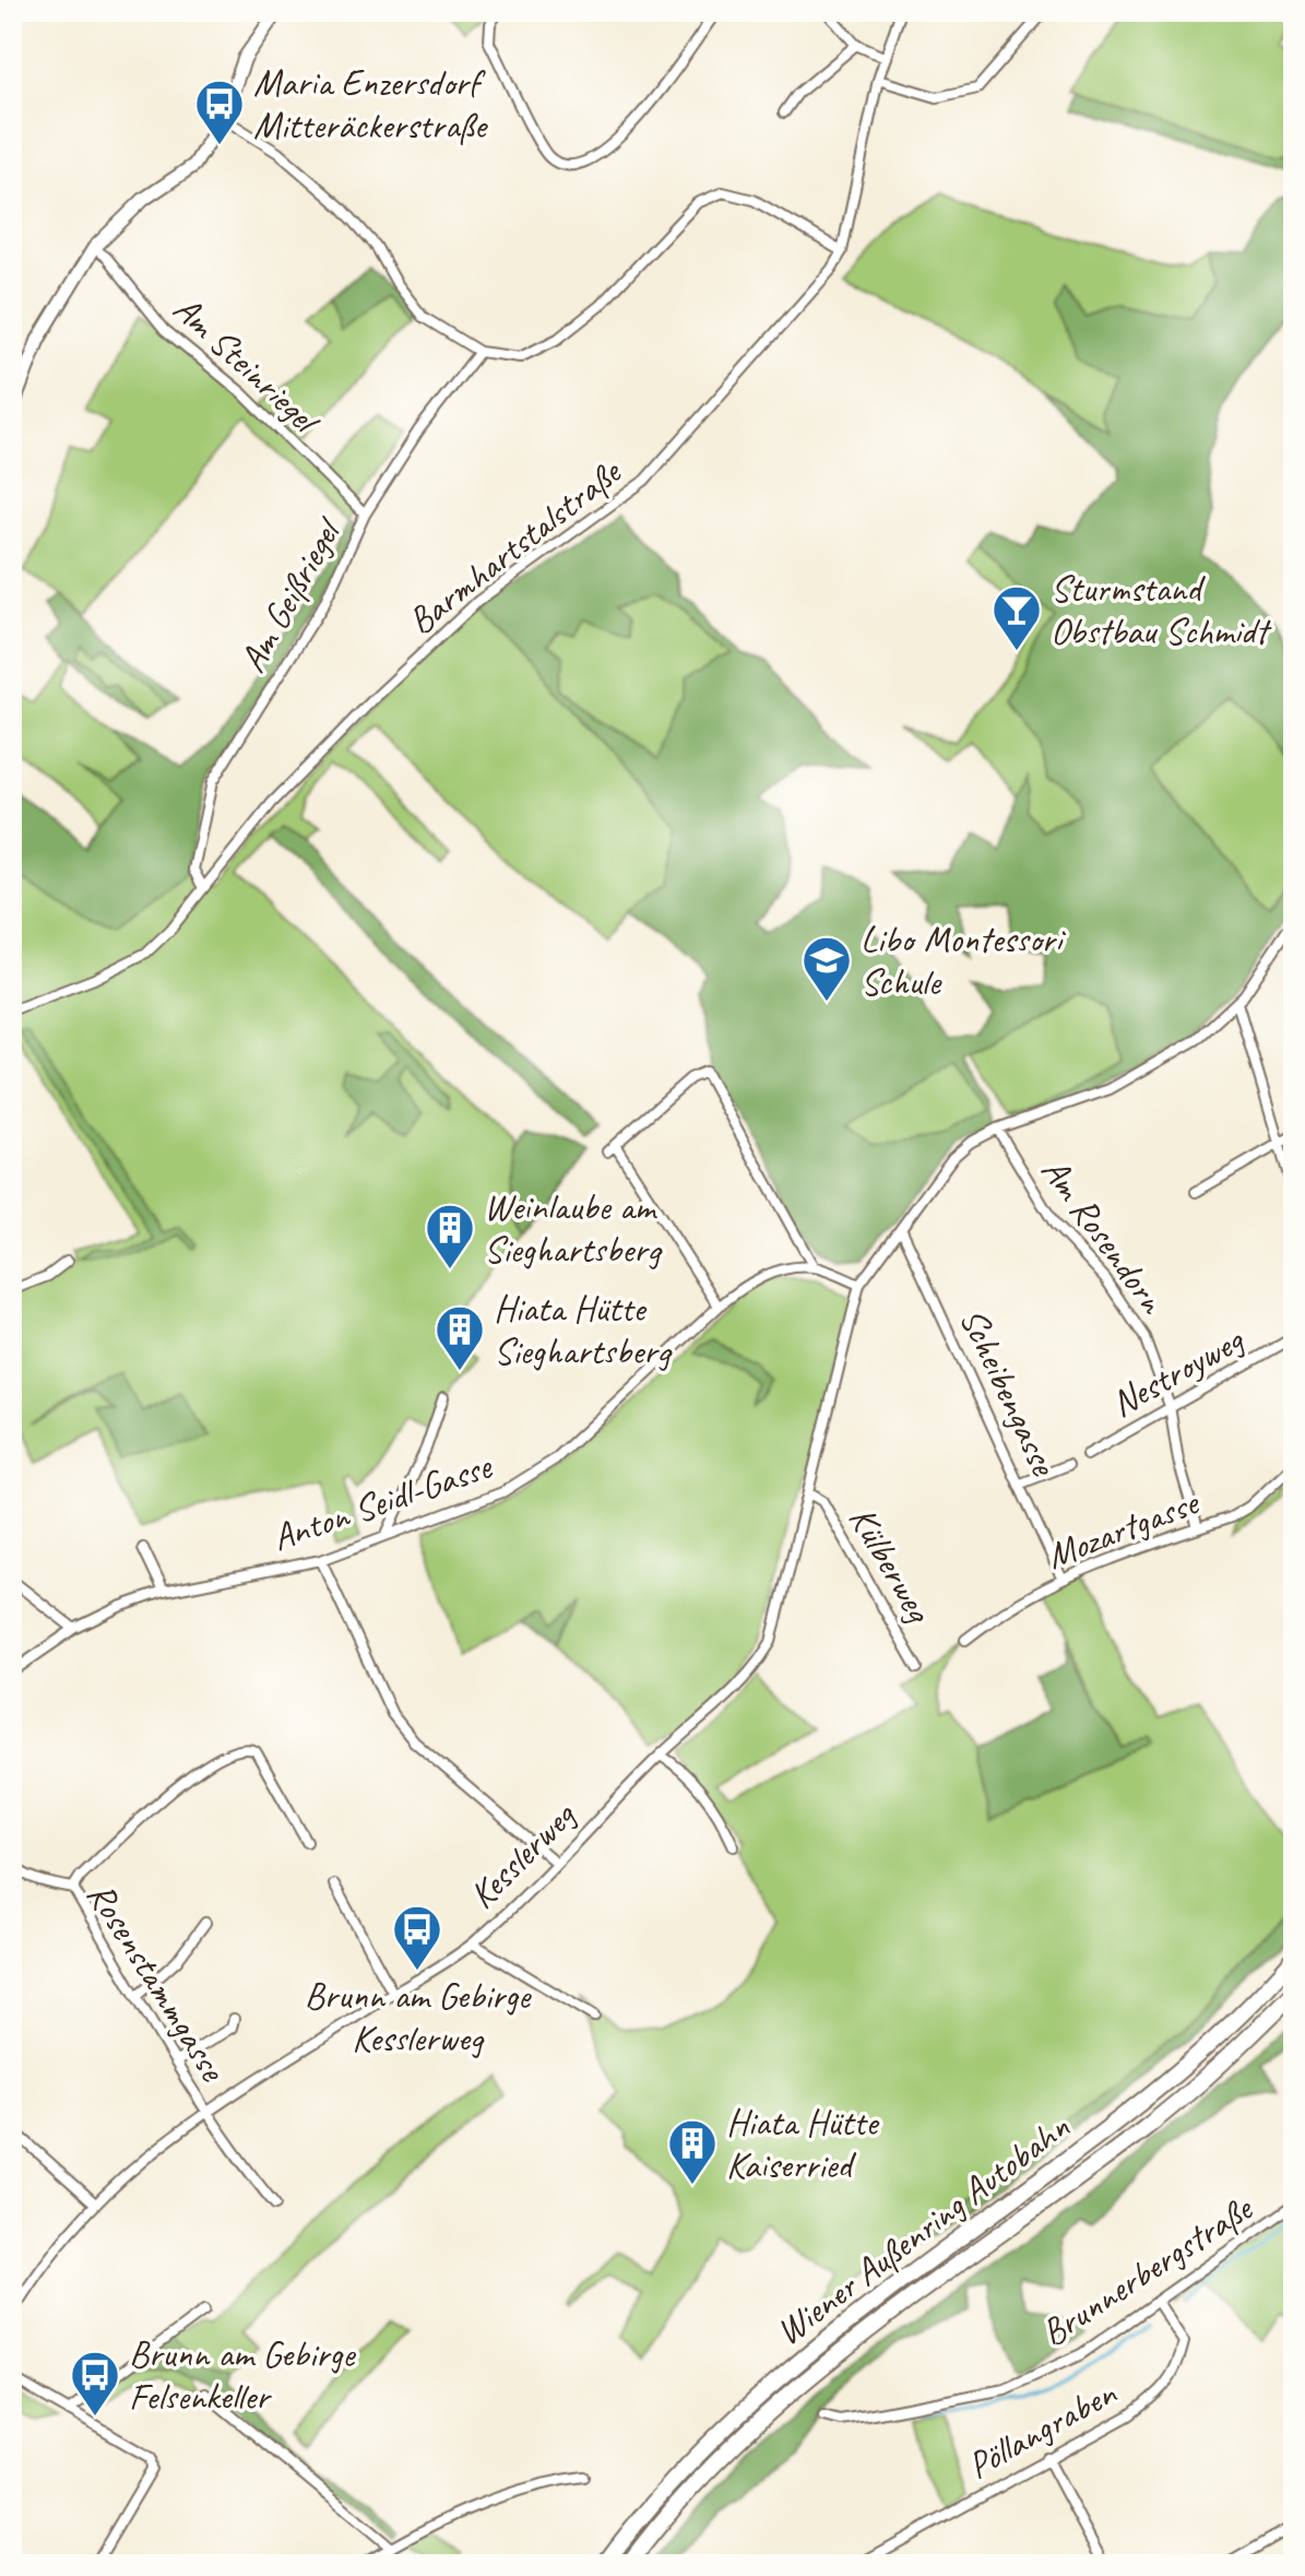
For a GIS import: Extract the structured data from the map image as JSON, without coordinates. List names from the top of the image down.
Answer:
{
  "streets": {
    "highway": ["Wiener Außenring Autobahn"],
    "street": [
      "Am Steinriegel",
      "Barmhartstalstraße",
      "Am Geißriegel",
      "Am Rosendorn",
      "Nestroyweg",
      "Scheibengasse",
      "Anton Seidl-Gasse",
      "Mozartgasse",
      "Külberweg",
      "Kesslerweg",
      "Rosenstammgasse",
      "Brunnerbergstraße",
      "Pöllangraben"
    ]
  },
  "crossings": [
    ["Am Steinriegel", "Am Geißriegel"],
    ["Barmhartstalstraße", "Am Geißriegel"],
    ["Am Rosendorn", "Nestroyweg"],
    ["Am Rosendorn", "Mozartgasse"],
    ["Scheibengasse", "Mozartgasse"],
    ["Anton Seidl-Gasse", "Kesslerweg"],
    ["Külberweg", "Kesslerweg"],
    ["Kesslerweg", "Rosenstammgasse"],
    ["Brunnerbergstraße", "Pöllangraben"]
  ],
  "places": {
    "bus stop": ["Maria Enzersdorf Mitteräckerstraße", "Brunn am Gebirge Kesslerweg", "Brunn am Gebirge Felsenkeller"],
    "bar": ["Sturmstand Obstbau Schmidt"],
    "school or university": ["Libo Montessori Schule"],
    "building": ["Weinlaube am Sieghartsberg", "Hiata Hütte Sieghartsberg", "Hiata Hütte Kaiserried"]
  }
}
